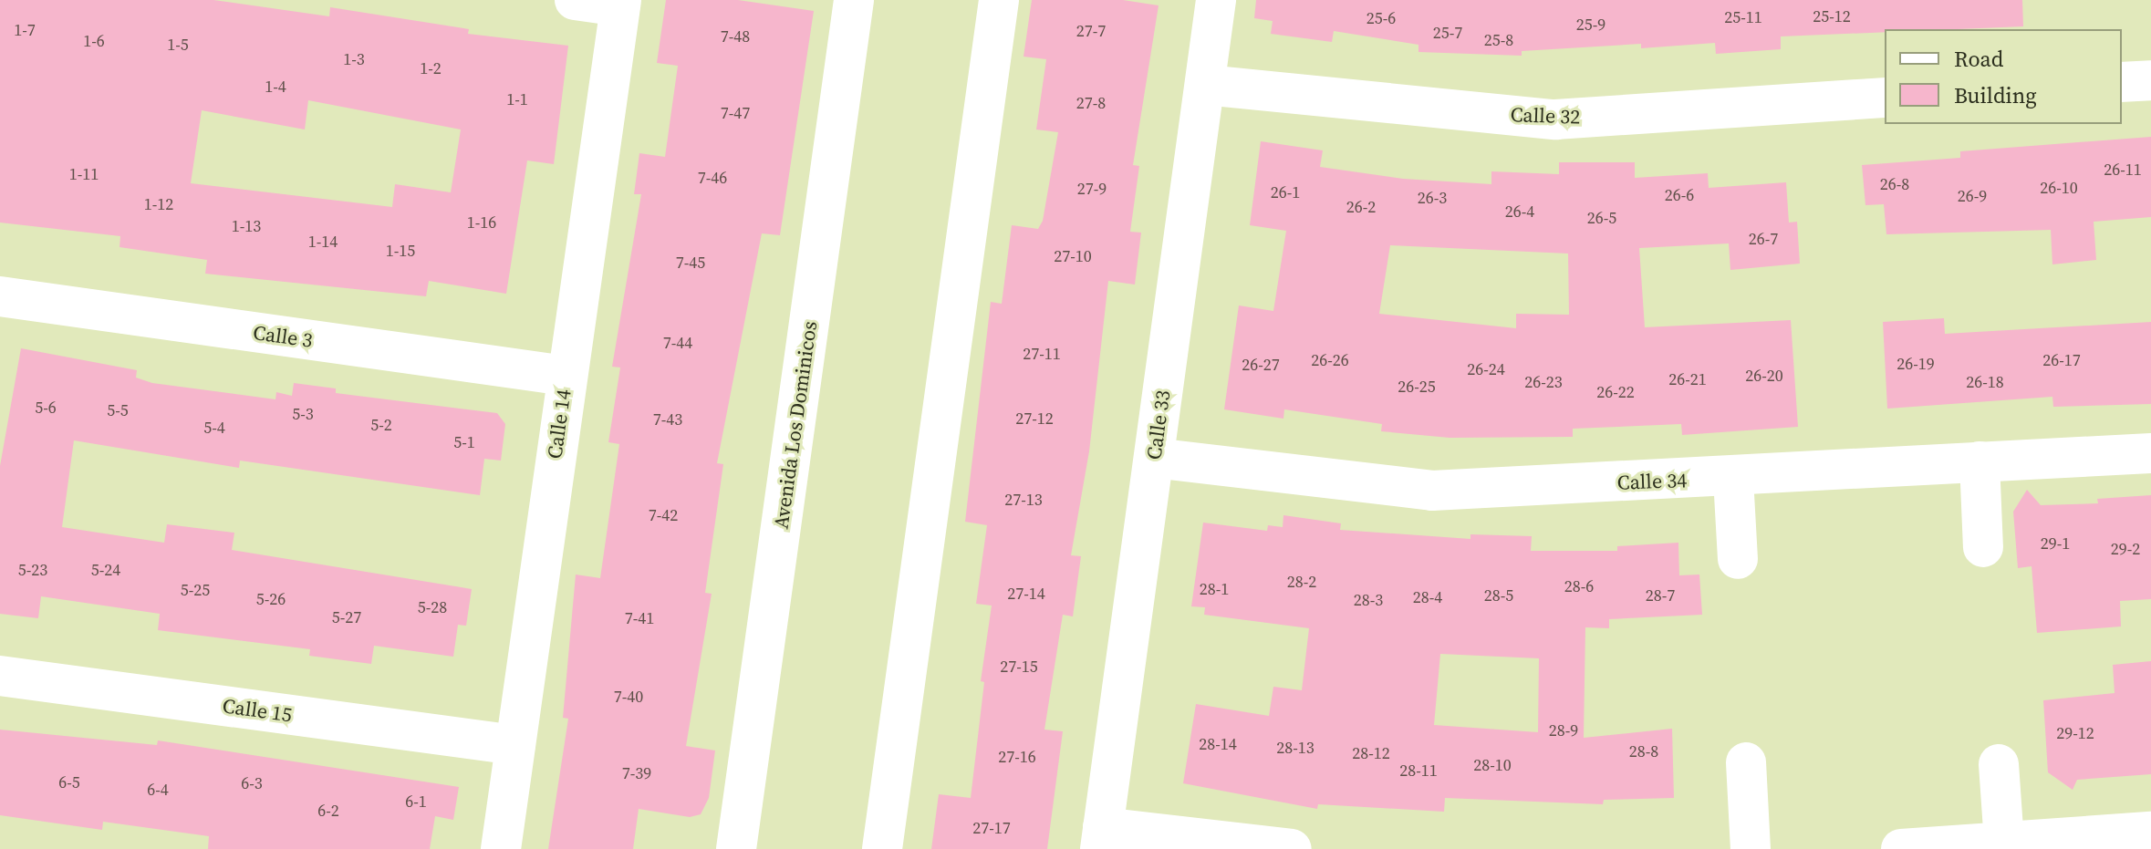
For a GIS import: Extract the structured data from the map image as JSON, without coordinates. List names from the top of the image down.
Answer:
{
  "streets": {
    "street": [
      "Calle 32",
      "Calle 3",
      "Calle 14",
      "Avenida Los Dominicos",
      "Calle 33",
      "Calle 34",
      "Calle 15"
    ]
  },
  "crossings": [
    ["Calle 32", "Calle 33"],
    ["Calle 3", "Calle 14"],
    ["Calle 14", "Calle 15"],
    ["Calle 33", "Calle 34"]
  ],
  "house_numbers": [
    "25-12",
    "25-11",
    "25-6",
    "25-9",
    "1-7",
    "27-7",
    "25-7",
    "7-48",
    "25-8",
    "1-6",
    "1-5",
    "1-3",
    "1-2",
    "1-4",
    "1-1",
    "27-8",
    "7-47",
    "26-11",
    "1-11",
    "7-46",
    "26-8",
    "26-10",
    "27-9",
    "26-1",
    "26-6",
    "26-9",
    "26-3",
    "1-12",
    "26-2",
    "26-4",
    "26-5",
    "1-16",
    "1-13",
    "26-7",
    "1-14",
    "1-15",
    "27-10",
    "7-45",
    "7-44",
    "27-11",
    "26-26",
    "26-17",
    "26-19",
    "26-27",
    "26-24",
    "26-20",
    "26-21",
    "26-23",
    "26-18",
    "26-25",
    "26-22",
    "5-6",
    "5-5",
    "5-3",
    "27-12",
    "7-43",
    "5-2",
    "5-4",
    "5-1",
    "27-13",
    "7-42",
    "29-1",
    "29-2",
    "5-23",
    "5-24",
    "28-2",
    "28-6",
    "28-1",
    "5-25",
    "27-14",
    "28-5",
    "28-7",
    "28-4",
    "5-26",
    "28-3",
    "5-28",
    "5-27",
    "7-41",
    "27-15",
    "7-40",
    "28-9",
    "29-12",
    "28-14",
    "28-13",
    "28-8",
    "28-12",
    "27-16",
    "28-10",
    "28-11",
    "7-39",
    "6-5",
    "6-3",
    "6-4",
    "6-1",
    "6-2",
    "27-17"
  ],
  "legend": ["Road", "Building"]
}
